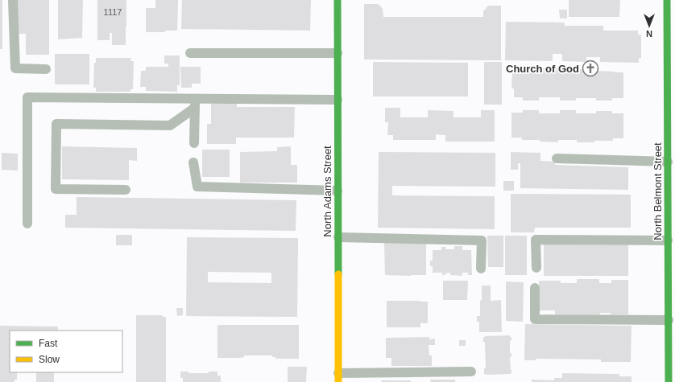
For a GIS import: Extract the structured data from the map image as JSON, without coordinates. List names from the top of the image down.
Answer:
{
  "streets": {
    "street": ["North Adams Street", "North Belmont Street"]
  },
  "places": {
    "church": ["Church of God"]
  },
  "house_numbers": ["1117"],
  "legend": ["Fast", "Slow"],
  "north": "bottom"
}
